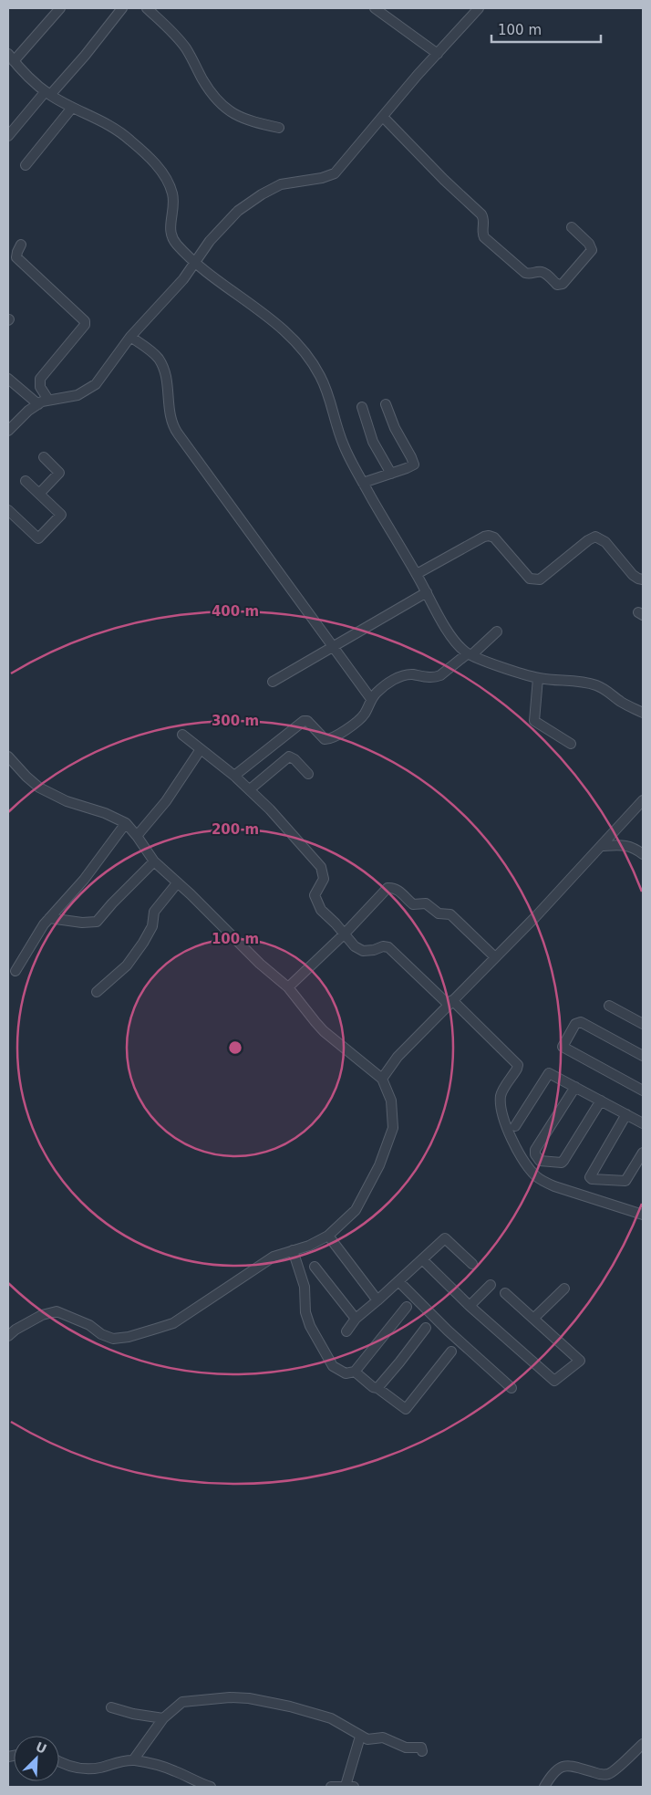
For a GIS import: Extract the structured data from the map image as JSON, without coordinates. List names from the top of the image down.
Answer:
{
  "scale_bar": "100 m",
  "north": "top right",
  "rings": [
    "400 m",
    "300 m",
    "200 m",
    "100 m"
  ]
}
